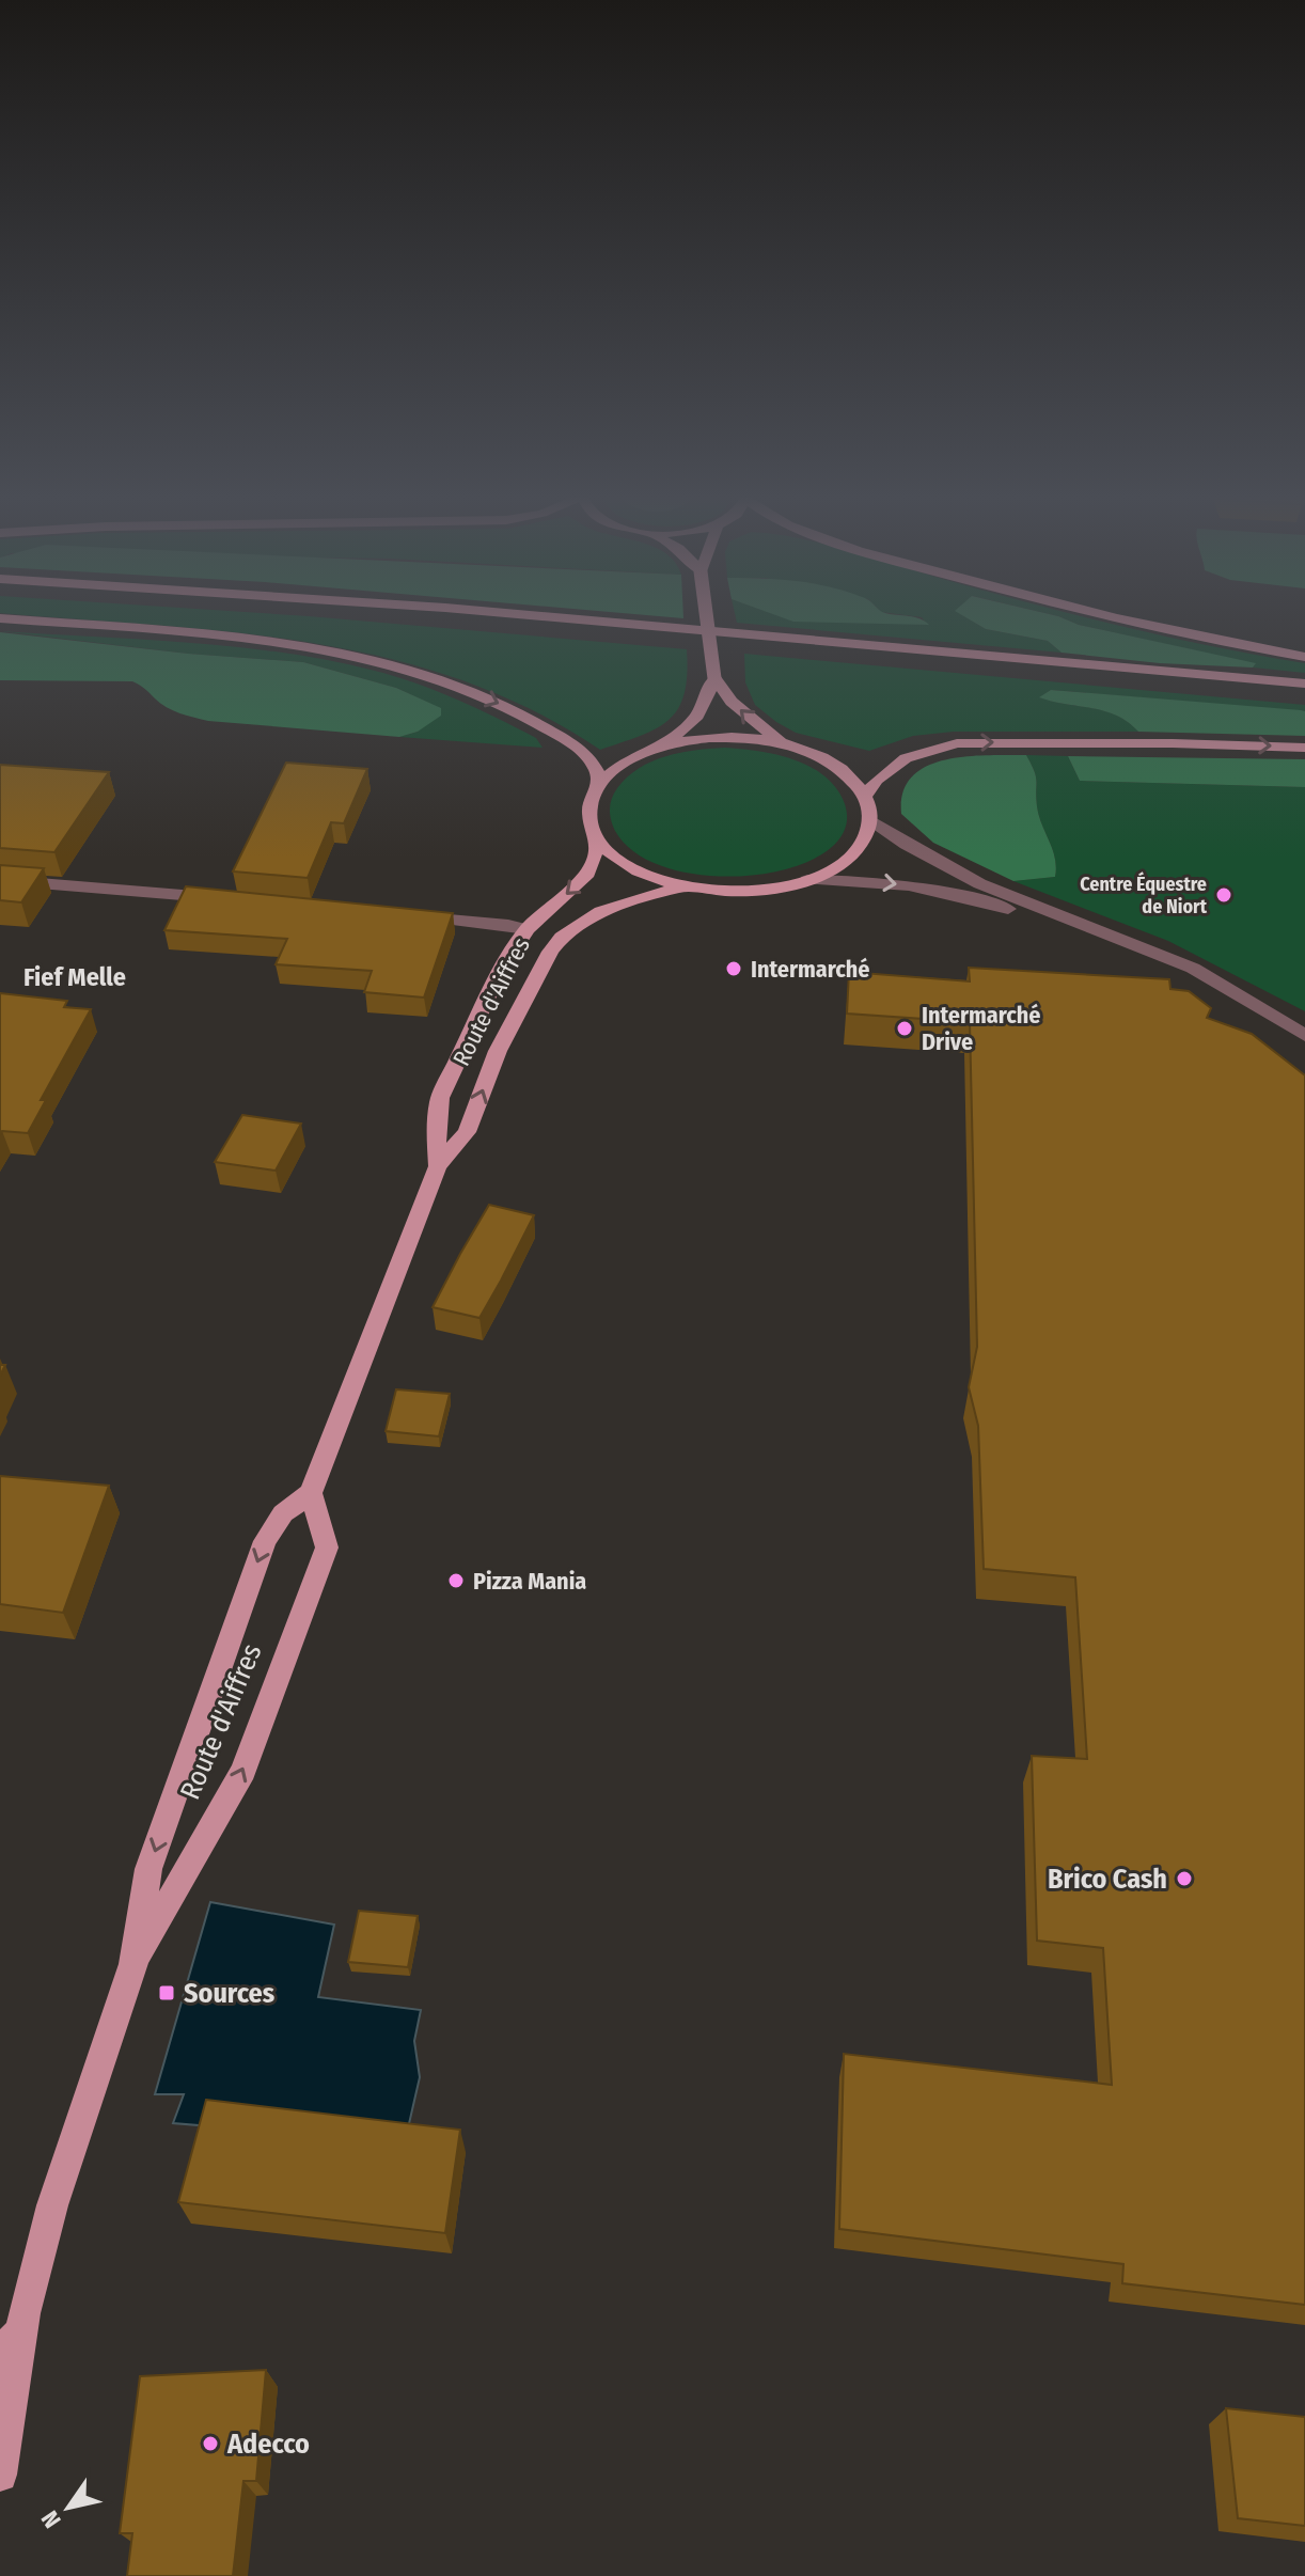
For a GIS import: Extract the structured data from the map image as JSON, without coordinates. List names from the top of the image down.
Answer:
{
  "streets": {
    "main road": ["Route d'Aiffres"]
  },
  "districts": ["Fief Melle"],
  "places": {
    "other": [
      "Centre Équestre de Niort",
      "Intermarché",
      "Intermarché Drive",
      "Pizza Mania",
      "Brico Cash",
      "Adecco"
    ],
    "transit": ["Sources"]
  },
  "north": "bottom left"
}
